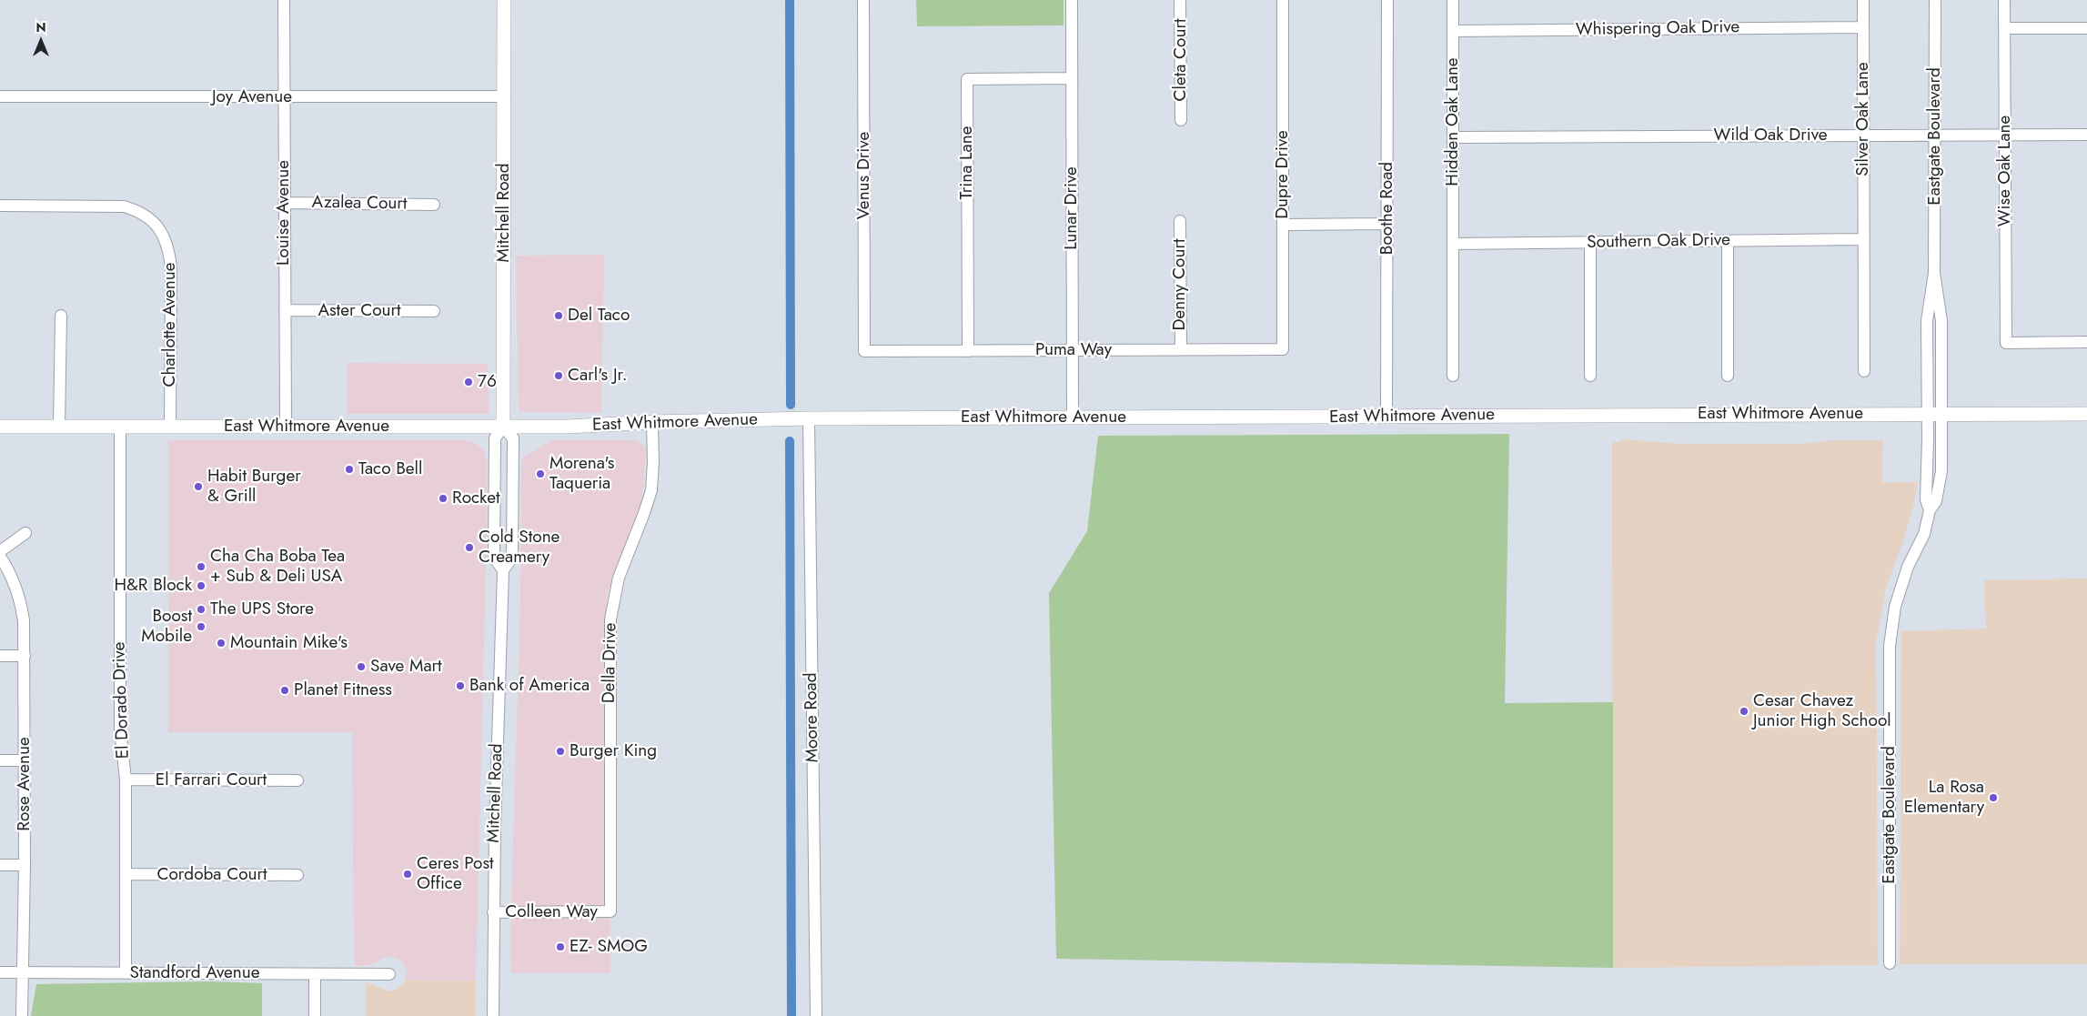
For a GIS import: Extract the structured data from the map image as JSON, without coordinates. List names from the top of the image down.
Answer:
{
  "streets": {
    "main road": ["Mitchell Road", "East Whitmore Avenue"],
    "street": [
      "Whispering Oak Drive",
      "Cleta Court",
      "Joy Avenue",
      "Silver Oak Lane",
      "Hidden Oak Lane",
      "Wild Oak Drive",
      "Eastgate Boulevard",
      "Trina Lane",
      "Wise Oak Lane",
      "Dupre Drive",
      "Venus Drive",
      "Azalea Court",
      "Lunar Drive",
      "Boothe Road",
      "Louise Avenue",
      "Southern Oak Drive",
      "Denny Court",
      "Aster Court",
      "Charlotte Avenue",
      "Puma Way",
      "Della Drive",
      "El Dorado Drive",
      "Moore Road",
      "El Farrari Court",
      "Rose Avenue",
      "Cordoba Court",
      "Colleen Way",
      "Standford Avenue"
    ]
  },
  "crossings": [
    ["Whispering Oak Drive", "Silver Oak Lane"],
    ["Whispering Oak Drive", "Hidden Oak Lane"],
    ["Joy Avenue", "Louise Avenue"],
    ["Joy Avenue", "Mitchell Road"],
    ["Silver Oak Lane", "Wild Oak Drive"],
    ["Silver Oak Lane", "Southern Oak Drive"],
    ["Hidden Oak Lane", "Wild Oak Drive"],
    ["Hidden Oak Lane", "Southern Oak Drive"],
    ["Wild Oak Drive", "Eastgate Boulevard"],
    ["Wild Oak Drive", "Wise Oak Lane"],
    ["Eastgate Boulevard", "East Whitmore Avenue"],
    ["Trina Lane", "Lunar Drive"],
    ["Trina Lane", "Puma Way"],
    ["Dupre Drive", "Puma Way"],
    ["Venus Drive", "Puma Way"],
    ["Azalea Court", "Louise Avenue"],
    ["Lunar Drive", "Puma Way"],
    ["Lunar Drive", "East Whitmore Avenue"],
    ["Boothe Road", "East Whitmore Avenue"],
    ["Louise Avenue", "Aster Court"],
    ["Louise Avenue", "East Whitmore Avenue"],
    ["Mitchell Road", "East Whitmore Avenue"],
    ["Mitchell Road", "Colleen Way"],
    ["Denny Court", "Puma Way"],
    ["Charlotte Avenue", "East Whitmore Avenue"],
    ["East Whitmore Avenue", "Della Drive"],
    ["East Whitmore Avenue", "El Dorado Drive"],
    ["East Whitmore Avenue", "Moore Road"],
    ["Della Drive", "Colleen Way"],
    ["El Dorado Drive", "El Farrari Court"],
    ["El Dorado Drive", "Cordoba Court"],
    ["El Dorado Drive", "Standford Avenue"],
    ["Rose Avenue", "Standford Avenue"]
  ],
  "places": [
    "Del Taco",
    "Carl's Jr.",
    "76",
    "Taco Bell",
    "Morena's Taqueria",
    "Habit Burger & Grill",
    "Rocket",
    "Cold Stone Creamery",
    "Cha Cha Boba Tea + Sub & Deli USA",
    "H&R Block",
    "The UPS Store",
    "Boost Mobile",
    "Mountain Mike's",
    "Save Mart",
    "Bank of America",
    "Planet Fitness",
    "Cesar Chavez Junior High School",
    "Burger King",
    "La Rosa Elementary",
    "Ceres Post Office",
    "EZ- SMOG"
  ],
  "north": "top"
}
